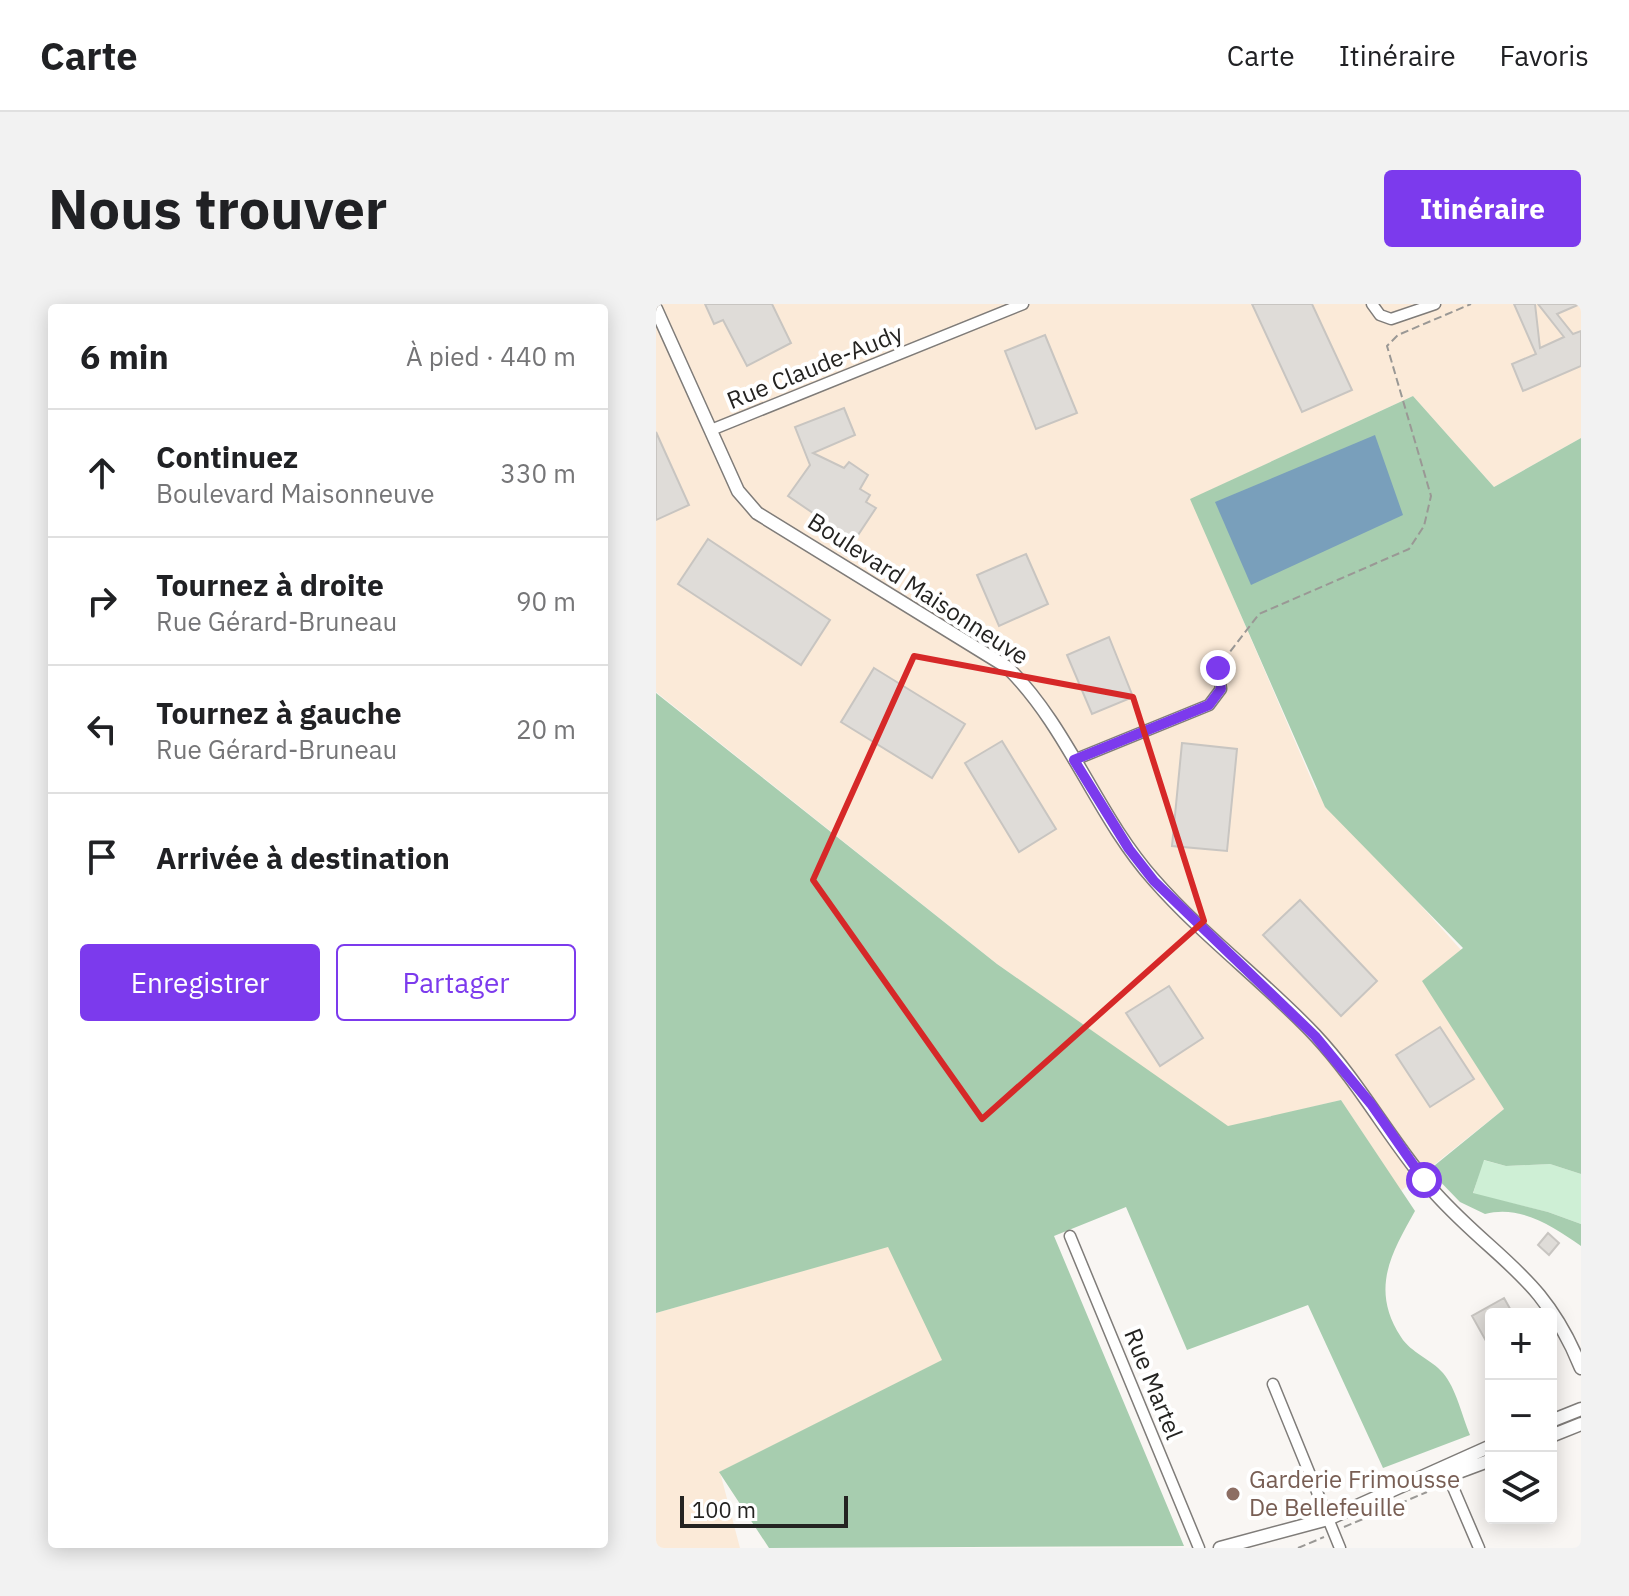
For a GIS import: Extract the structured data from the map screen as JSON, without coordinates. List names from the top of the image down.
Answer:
{
  "streets": {
    "street": ["Rue Claude-Audy", "Boulevard Maisonneuve", "Rue Martel"]
  },
  "crossings": [
    ["Rue Claude-Audy", "Boulevard Maisonneuve"]
  ],
  "places": ["Garderie Frimousse De Bellefeuille"],
  "scale_bar": "100 m",
  "page": {
    "header": "Carte",
    "nav": ["Carte", "Itinéraire", "Favoris"],
    "buttons": [
      "Itinéraire",
      ["Enregistrer", "Partager"]
    ],
    "title": "Nous trouver",
    "heading": ["6 min", "À pied · 440 m"],
    "list": [
      ["Continuez", "Boulevard Maisonneuve", "330 m"],
      ["Tournez à droite", "Rue Gérard-Bruneau", "90 m"],
      ["Tournez à gauche", "Rue Gérard-Bruneau", "20 m"],
      "Arrivée à destination"
    ],
    "map_buttons": ["+", "−"],
    "scale": "100 m"
  }
}
